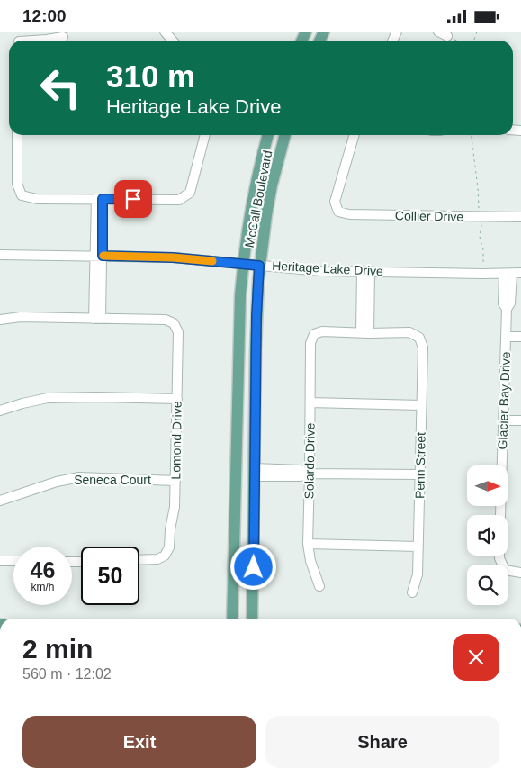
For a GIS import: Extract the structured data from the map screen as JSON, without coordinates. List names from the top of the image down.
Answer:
{
  "streets": {
    "main road": ["McCall Boulevard"],
    "street": [
      "Collier Drive",
      "Heritage Lake Drive",
      "Glacier Bay Drive",
      "Lomond Drive",
      "Solardo Drive",
      "Penn Street",
      "Seneca Court"
    ]
  },
  "crossings": [
    ["McCall Boulevard", "Heritage Lake Drive"],
    ["Heritage Lake Drive", "Glacier Bay Drive"],
    ["Lomond Drive", "Seneca Court"],
    ["Solardo Drive", "Penn Street"]
  ],
  "north": "right",
  "page": {
    "status": "12:00",
    "turn": ["310 m", "Heritage Lake Drive"],
    "speed": "46 km/h",
    "limit": "50",
    "heading": ["2 min", "560 m · 12:02"],
    "buttons": ["Exit", "Share"]
  }
}
